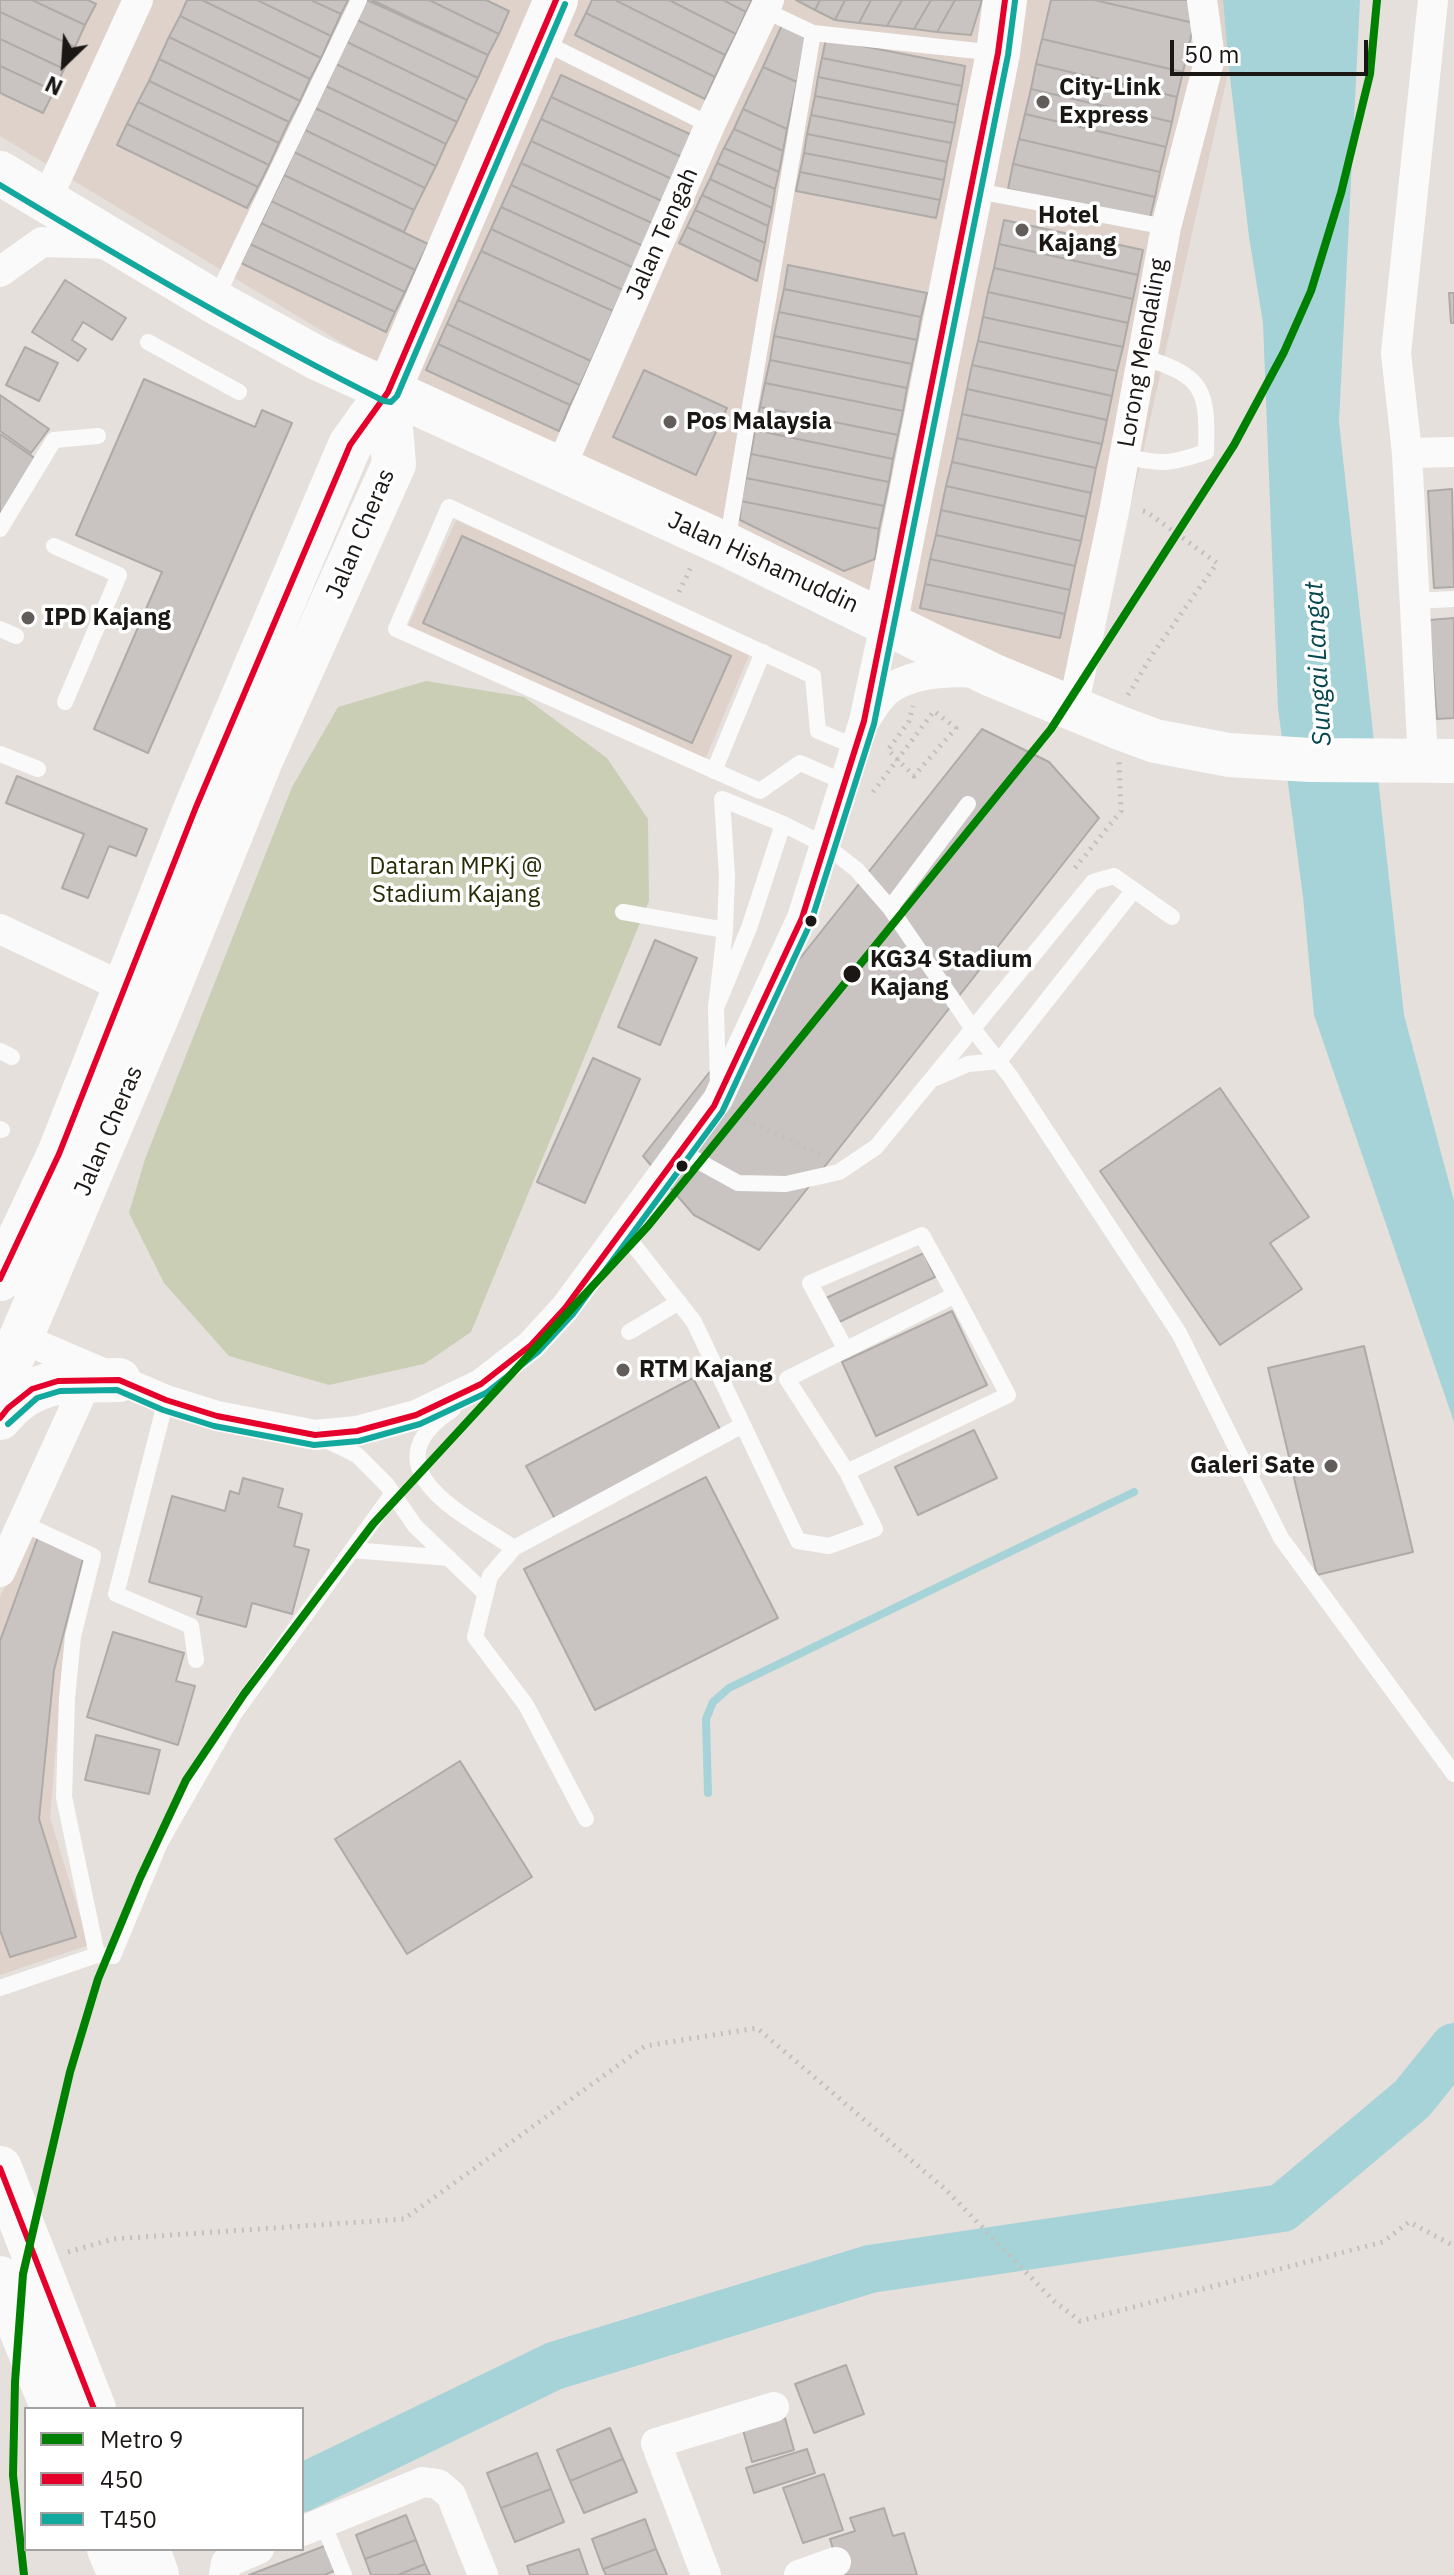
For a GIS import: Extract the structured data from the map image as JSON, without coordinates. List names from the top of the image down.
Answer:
{
  "streets": {
    "main road": ["Jalan Cheras", "Jalan Hishamuddin"],
    "street": ["Jalan Tengah", "Lorong Mendaling"]
  },
  "crossings": [
    ["Jalan Tengah", "Jalan Hishamuddin"],
    ["Lorong Mendaling", "Jalan Hishamuddin"],
    ["Jalan Cheras", "Jalan Hishamuddin"]
  ],
  "water": ["Sungai Langat"],
  "parks": ["Dataran MPKj @ Stadium Kajang"],
  "places": [
    "City-Link Express",
    "Hotel Kajang",
    "Pos Malaysia",
    "IPD Kajang",
    "KG34 Stadium Kajang",
    "RTM Kajang",
    "Galeri Sate"
  ],
  "lines": ["metro line 9", "transit line 450", "transit line T450"],
  "legend": ["Metro 9", "450", "T450"],
  "scale_bar": "50 m",
  "north": "bottom left"
}
